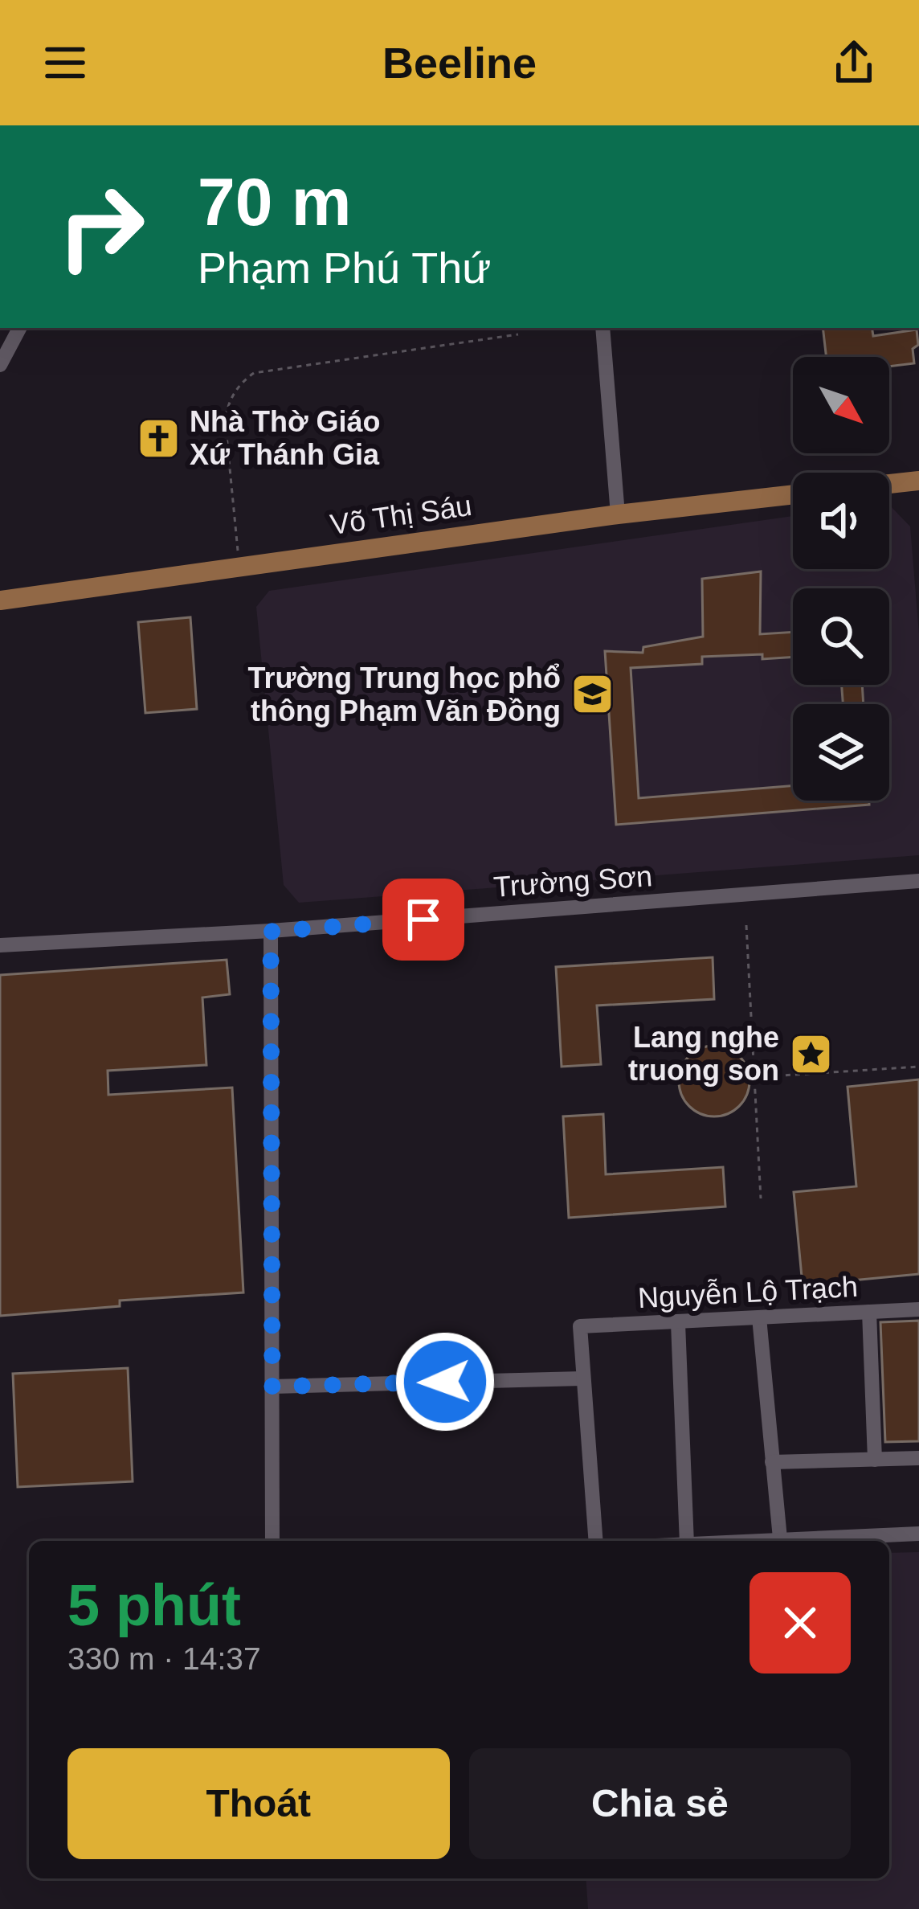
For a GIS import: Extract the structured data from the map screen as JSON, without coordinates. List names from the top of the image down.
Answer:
{
  "streets": {
    "main road": ["Võ Thị Sáu"],
    "street": ["Trường Sơn", "Nguyễn Lộ Trạch"]
  },
  "places": {
    "church": ["Nhà Thờ Giáo Xứ Thánh Gia"],
    "school or university": ["Trường Trung học phổ thông Phạm Văn Đồng"],
    "place": ["Lang nghe truong son"]
  },
  "north": "bottom right",
  "page": {
    "header": "Beeline",
    "turn": ["70 m", "Phạm Phú Thứ"],
    "heading": ["5 phút", "330 m · 14:37"],
    "buttons": ["Thoát", "Chia sẻ"]
  }
}
